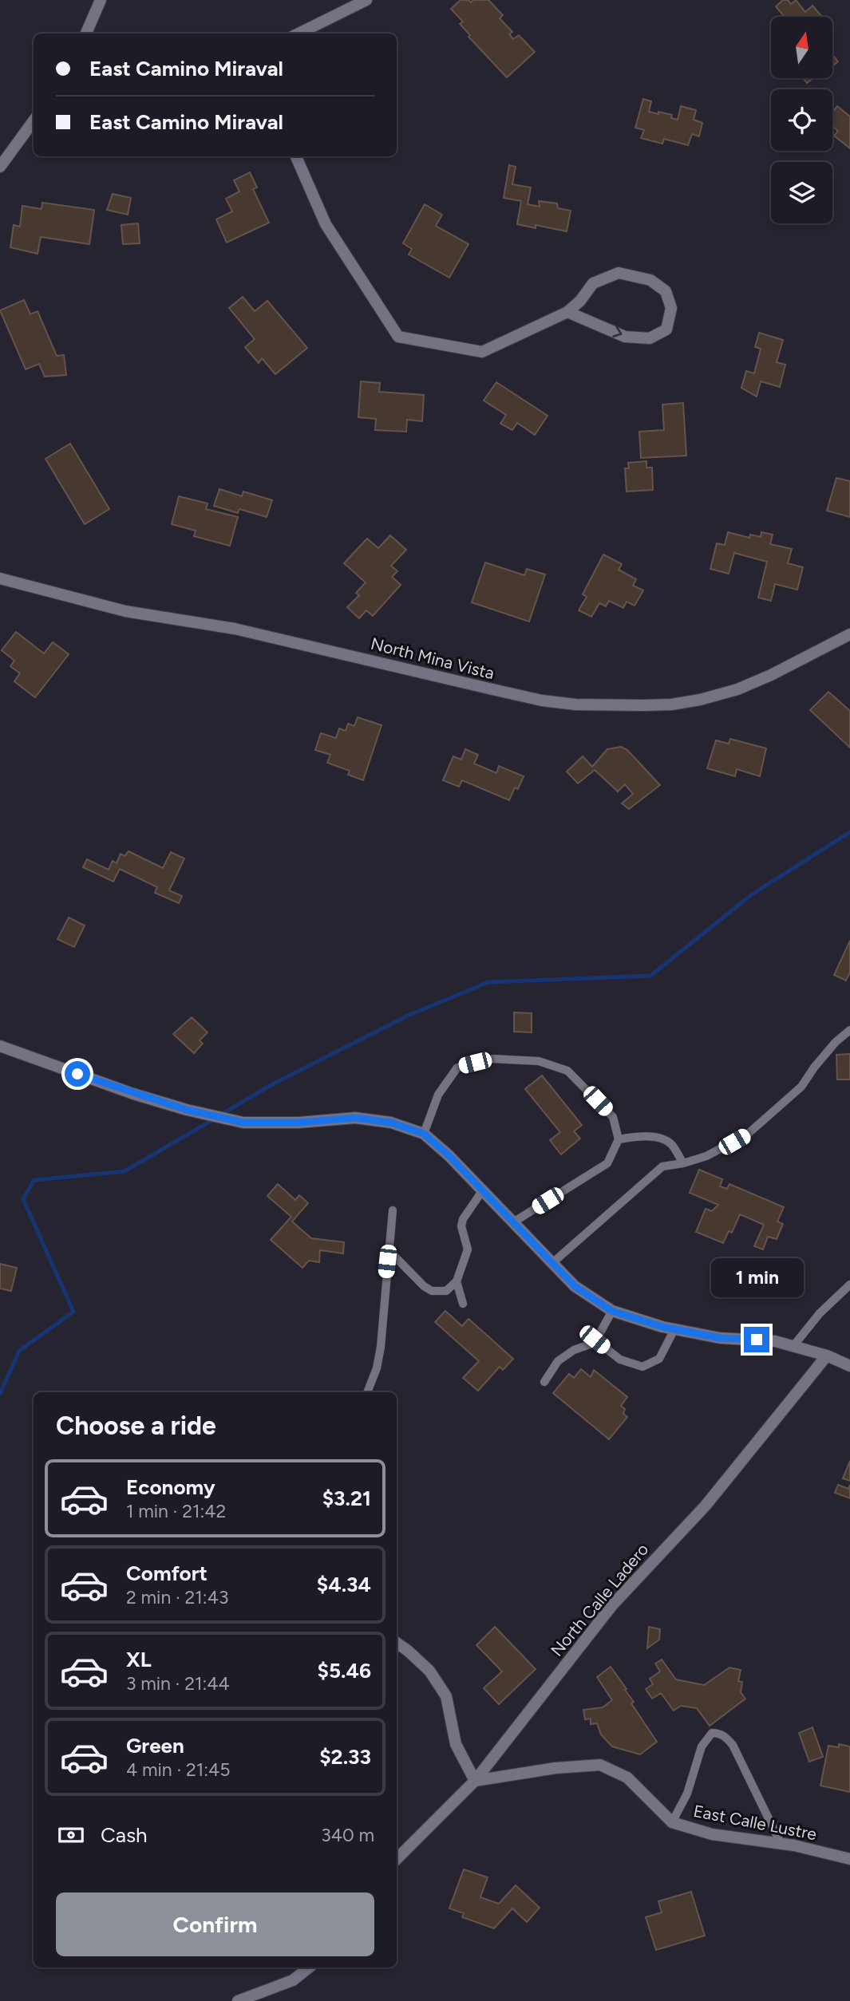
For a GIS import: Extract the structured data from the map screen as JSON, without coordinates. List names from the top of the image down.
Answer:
{
  "streets": {
    "street": ["North Mina Vista", "North Calle Ladero", "East Calle Lustre"]
  },
  "crossings": [
    ["North Calle Ladero", "East Calle Lustre"]
  ],
  "north": "top",
  "page": {
    "banner": ["East Camino Miraval", "East Camino Miraval"],
    "bubble": "1 min",
    "heading": "Choose a ride",
    "list": [
      {
        "name": "Economy",
        "note": "1 min · 21:42",
        "value": "$3.21"
      },
      {
        "name": "Comfort",
        "note": "2 min · 21:43",
        "value": "$4.34"
      },
      {
        "name": "XL",
        "note": "3 min · 21:44",
        "value": "$5.46"
      },
      {
        "name": "Green",
        "note": "4 min · 21:45",
        "value": "$2.33"
      }
    ],
    "pay": ["Cash", "340 m"],
    "buttons": "Confirm"
  }
}
